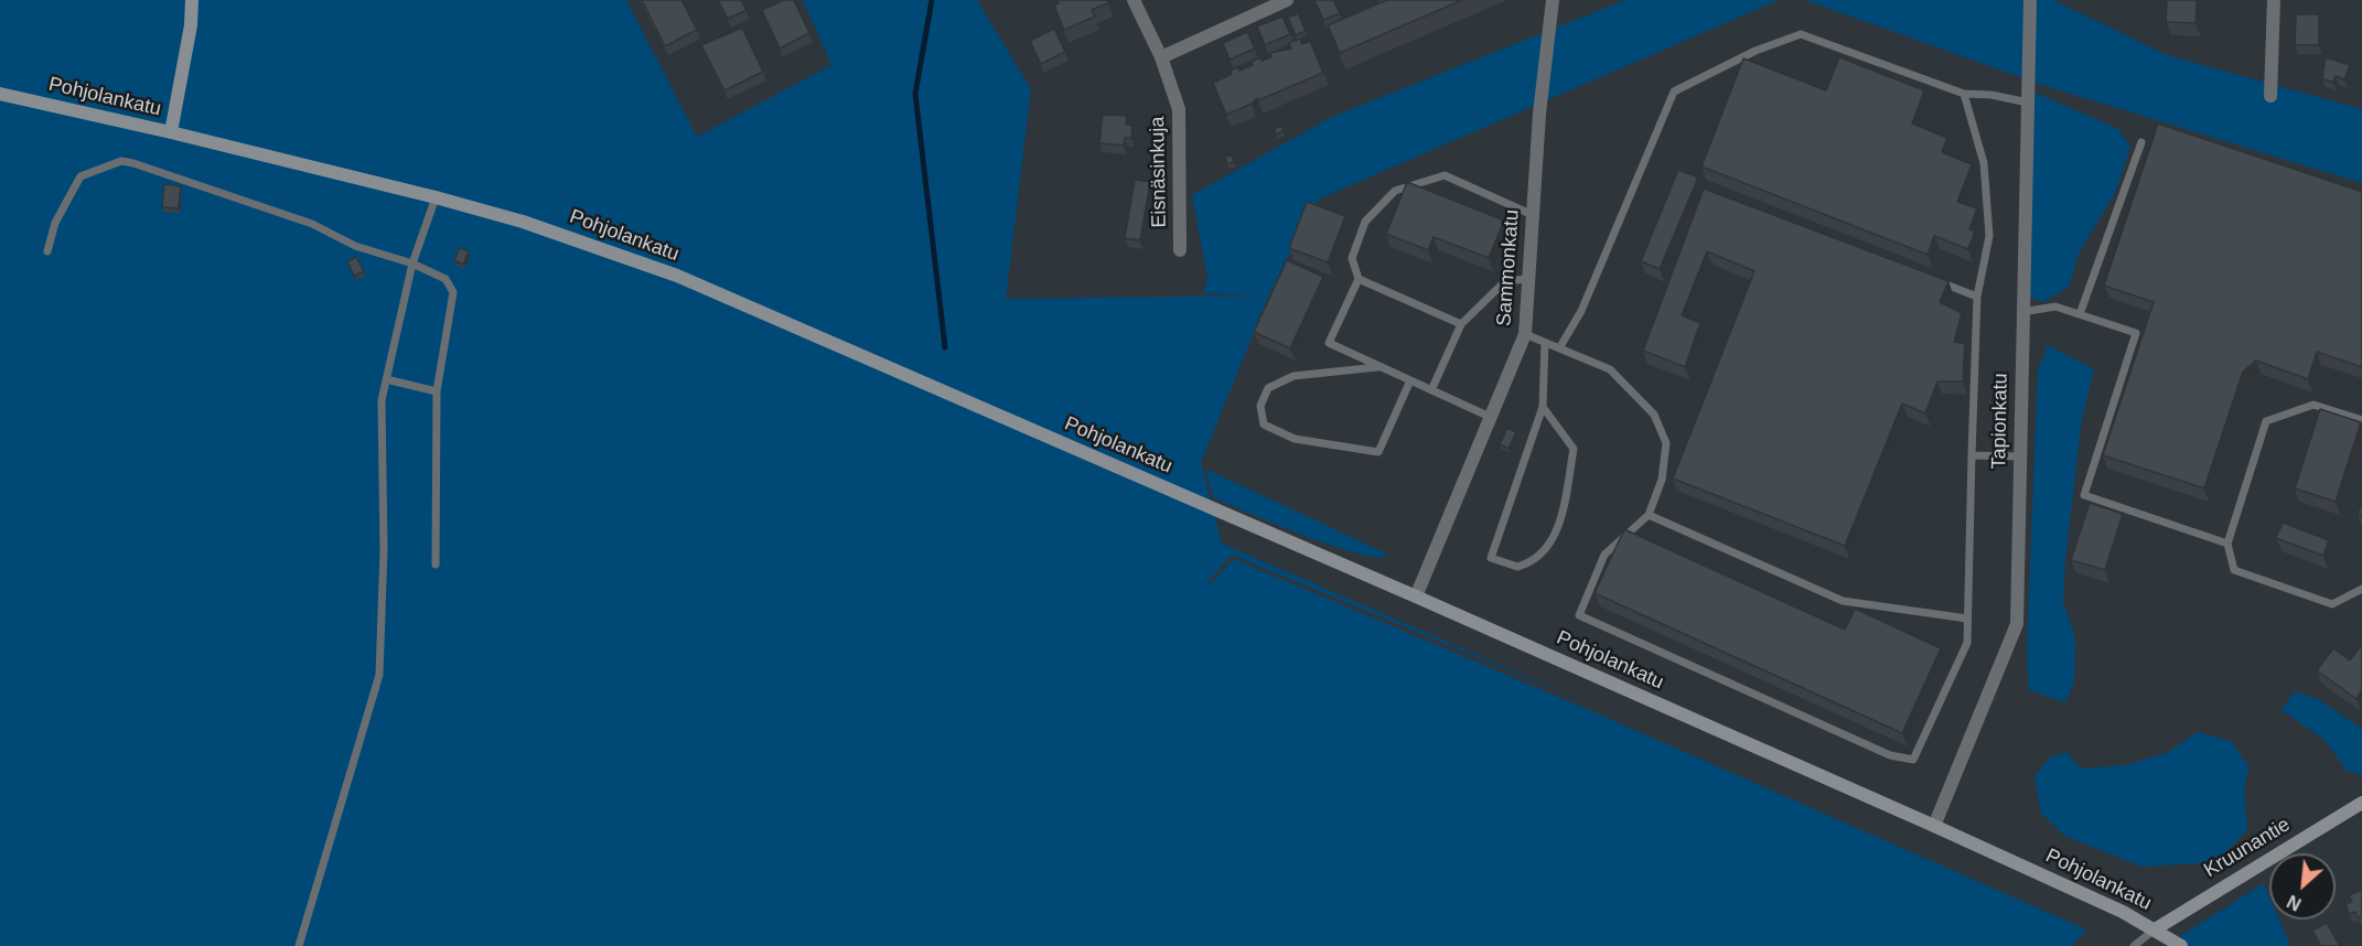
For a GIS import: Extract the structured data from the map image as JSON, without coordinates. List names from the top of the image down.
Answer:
{
  "streets": {
    "main road": ["Pohjolankatu", "Kruunantie"],
    "street": ["Eisnäsinkuja", "Sammonkatu", "Tapionkatu"]
  },
  "crossings": [
    ["Pohjolankatu", "Sammonkatu"],
    ["Pohjolankatu", "Tapionkatu"],
    ["Pohjolankatu", "Kruunantie"]
  ],
  "north": "bottom left"
}
